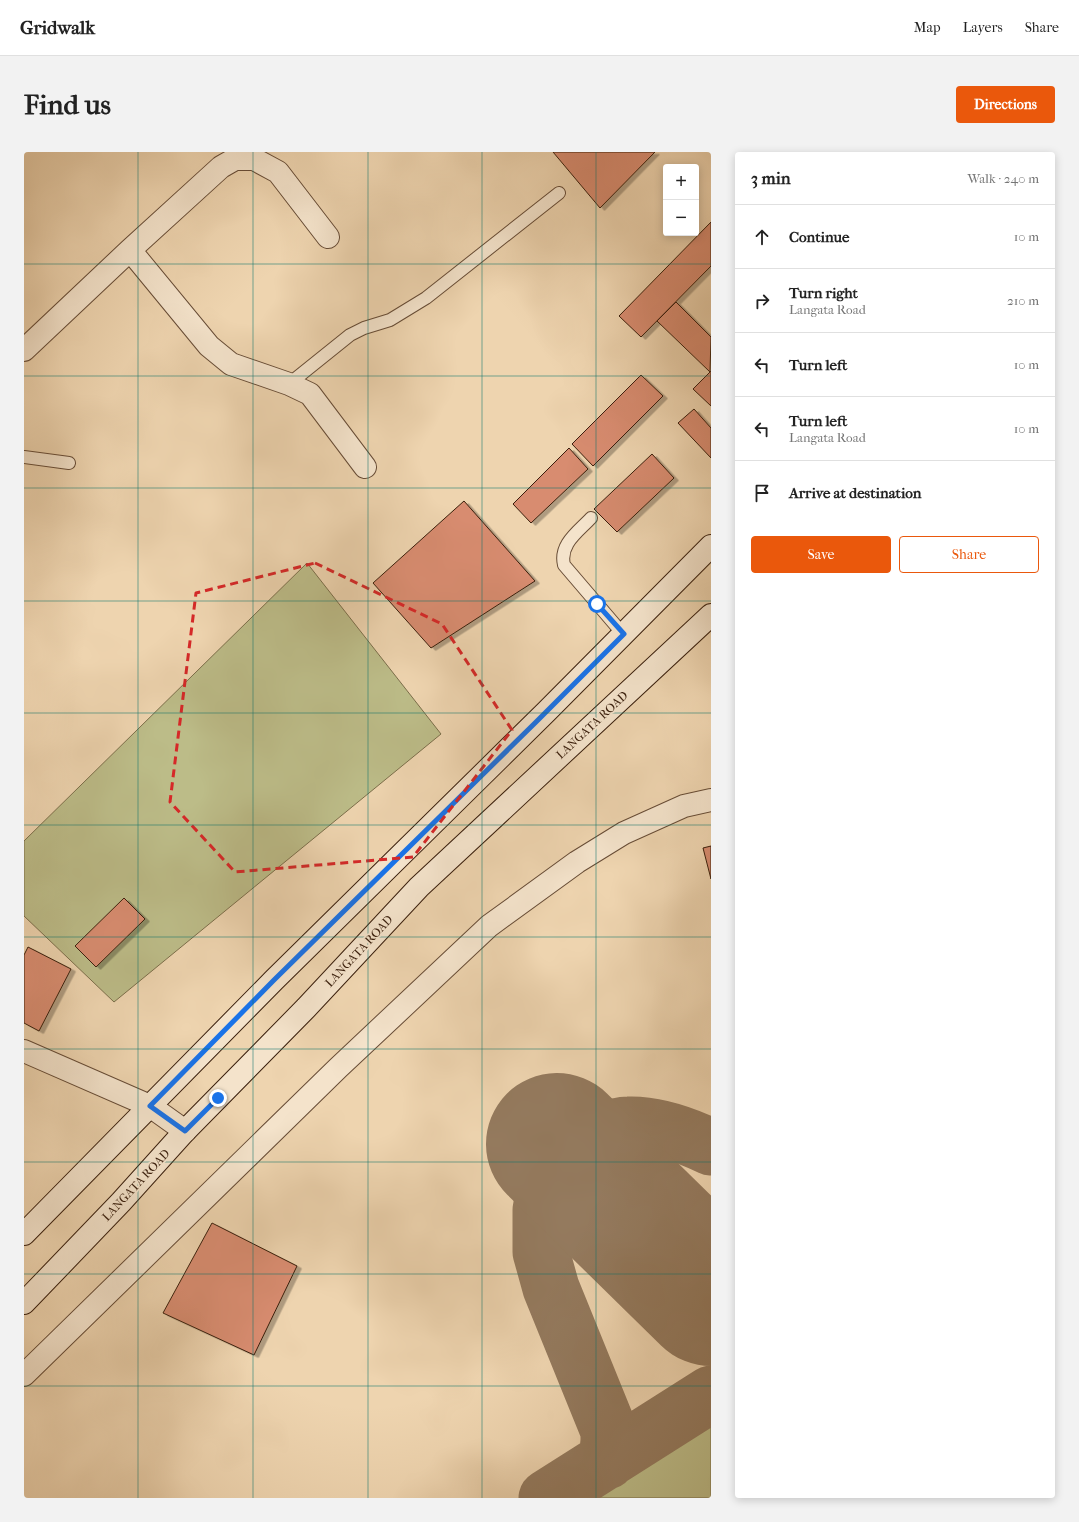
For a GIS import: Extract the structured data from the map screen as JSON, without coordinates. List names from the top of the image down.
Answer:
{
  "streets": {
    "main road": ["LANGATA ROAD"]
  },
  "page": {
    "header": "Gridwalk",
    "nav": ["Map", "Layers", "Share"],
    "buttons": [
      "Directions",
      ["Save", "Share"]
    ],
    "title": "Find us",
    "heading": ["3 min", "Walk · 240 m"],
    "map_buttons": ["+", "−"],
    "list": [
      ["Continue", "10 m"],
      ["Turn right", "Langata Road", "210 m"],
      ["Turn left", "10 m"],
      ["Turn left", "Langata Road", "10 m"],
      "Arrive at destination"
    ]
  }
}
